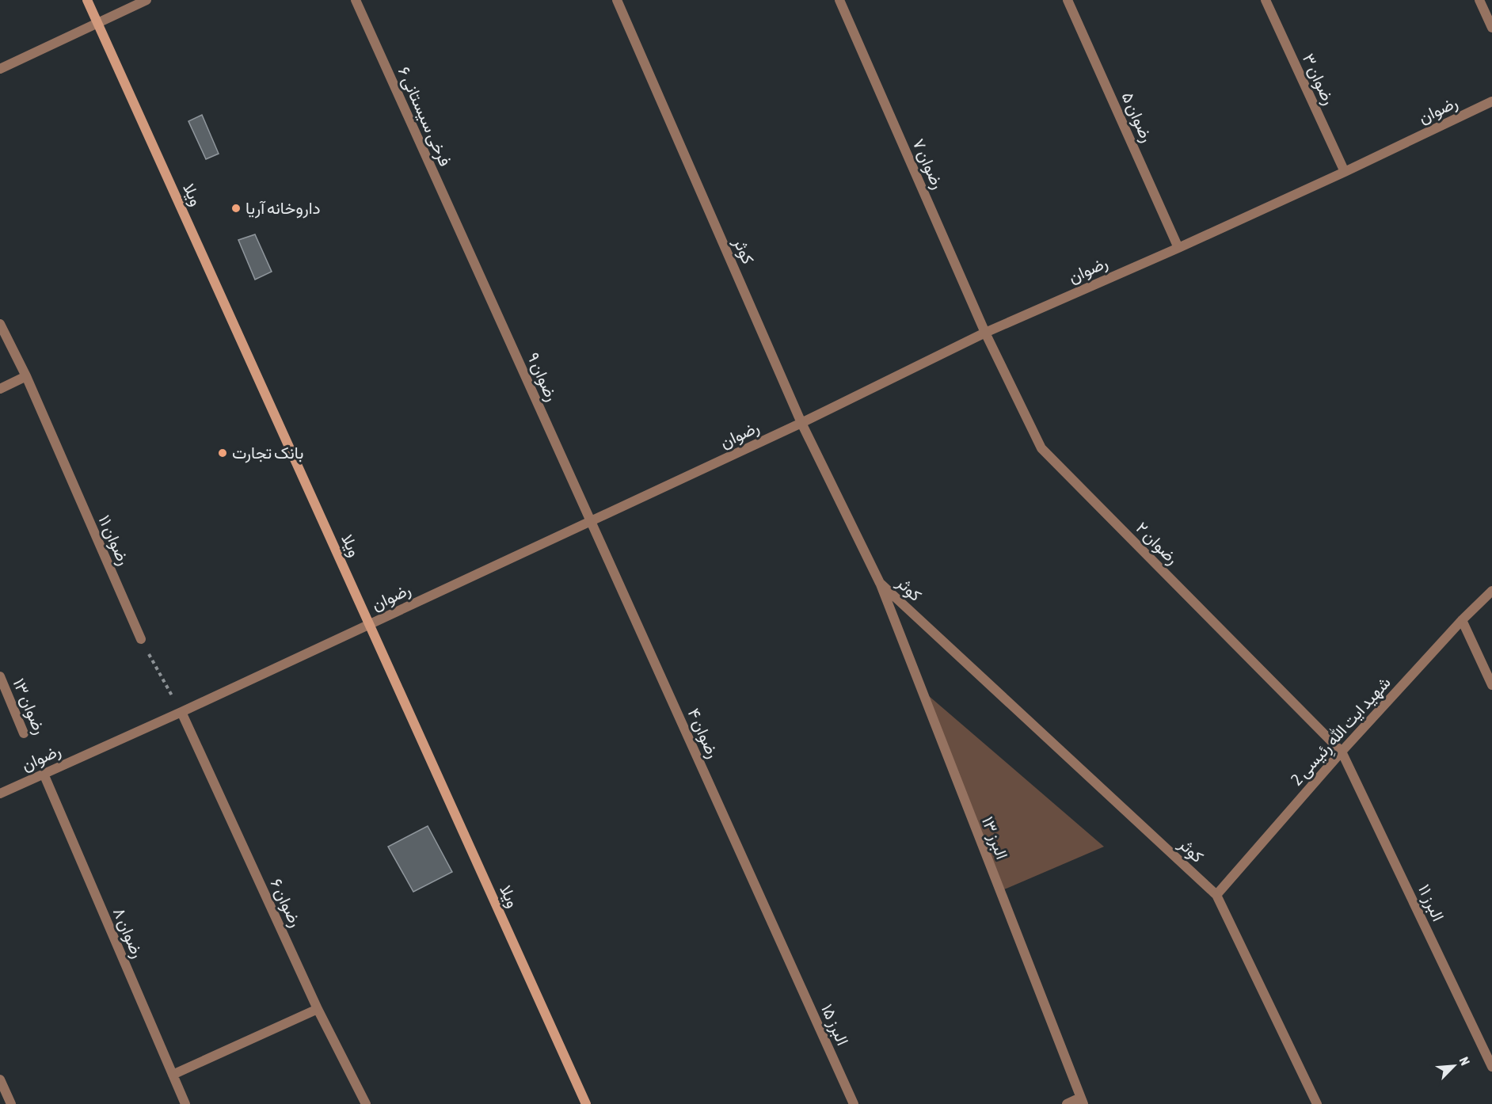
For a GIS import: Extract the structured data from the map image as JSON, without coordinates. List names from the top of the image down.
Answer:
{
  "streets": {
    "main road": ["ویلا"],
    "street": [
      "رضوان ۳",
      "رضوان",
      "فرخی سیستانی ۶",
      "رضوان ۵",
      "رضوان ۷",
      "کوثر",
      "رضوان ۹",
      "رضوان ۱۱",
      "رضوان ۲",
      "رضوان ۱۳",
      "شهید ایت الله رِئیسی 2",
      "رضوان ۴",
      "البرز ۱۳",
      "رضوان ۶",
      "البرز ۱۱",
      "رضوان ۸",
      "البرز ۱۵"
    ]
  },
  "crossings": [
    ["رضوان ۳", "رضوان"],
    ["رضوان", "رضوان ۵"],
    ["رضوان", "رضوان ۷"],
    ["رضوان", "ویلا"],
    ["رضوان", "کوثر"],
    ["رضوان", "رضوان ۹"],
    ["رضوان", "رضوان ۲"],
    ["رضوان", "رضوان ۴"],
    ["رضوان", "رضوان ۶"],
    ["رضوان", "رضوان ۸"],
    ["فرخی سیستانی ۶", "رضوان ۹"],
    ["رضوان ۷", "رضوان ۲"],
    ["کوثر", "شهید ایت الله رِئیسی 2"],
    ["کوثر", "البرز ۱۳"],
    ["رضوان ۹", "رضوان ۴"],
    ["رضوان ۲", "شهید ایت الله رِئیسی 2"],
    ["رضوان ۲", "البرز ۱۱"],
    ["شهید ایت الله رِئیسی 2", "البرز ۱۱"],
    ["رضوان ۴", "البرز ۱۵"]
  ],
  "places": ["داروخانه آریا", "بانک تجارت"],
  "north": "top right"
}
